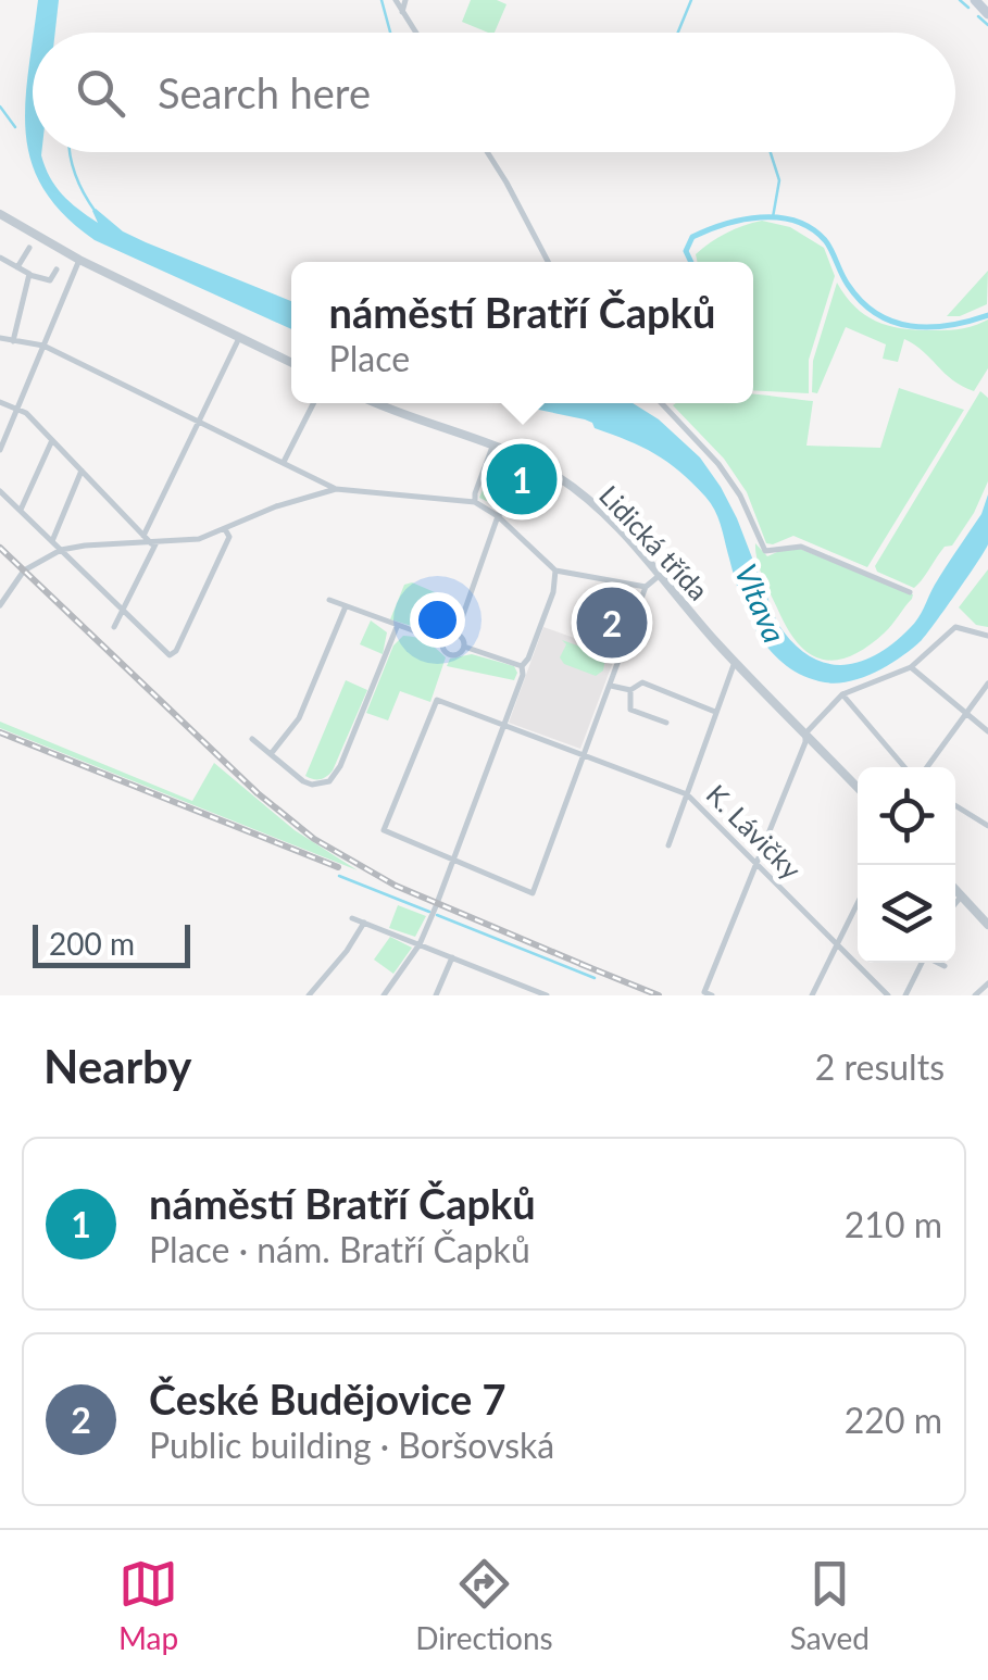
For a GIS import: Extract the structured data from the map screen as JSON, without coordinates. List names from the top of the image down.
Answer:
{
  "streets": {
    "street": ["Lidická třída", "K. Lávičky"]
  },
  "water": ["Vltava"],
  "scale_bar": "200 m",
  "page": {
    "search": "Search here",
    "popup": ["náměstí Bratří Čapků", "Place"],
    "pins": ["1", "2"],
    "scale": "200 m",
    "heading": ["Nearby", "2 results"],
    "list": [
      {
        "mark": "1",
        "name": "náměstí Bratří Čapků",
        "note": "Place · nám. Bratří Čapků",
        "value": "210 m"
      },
      {
        "mark": "2",
        "name": "České Budějovice 7",
        "note": "Public building · Boršovská",
        "value": "220 m"
      }
    ],
    "nav": ["Map", "Directions", "Saved"]
  }
}
